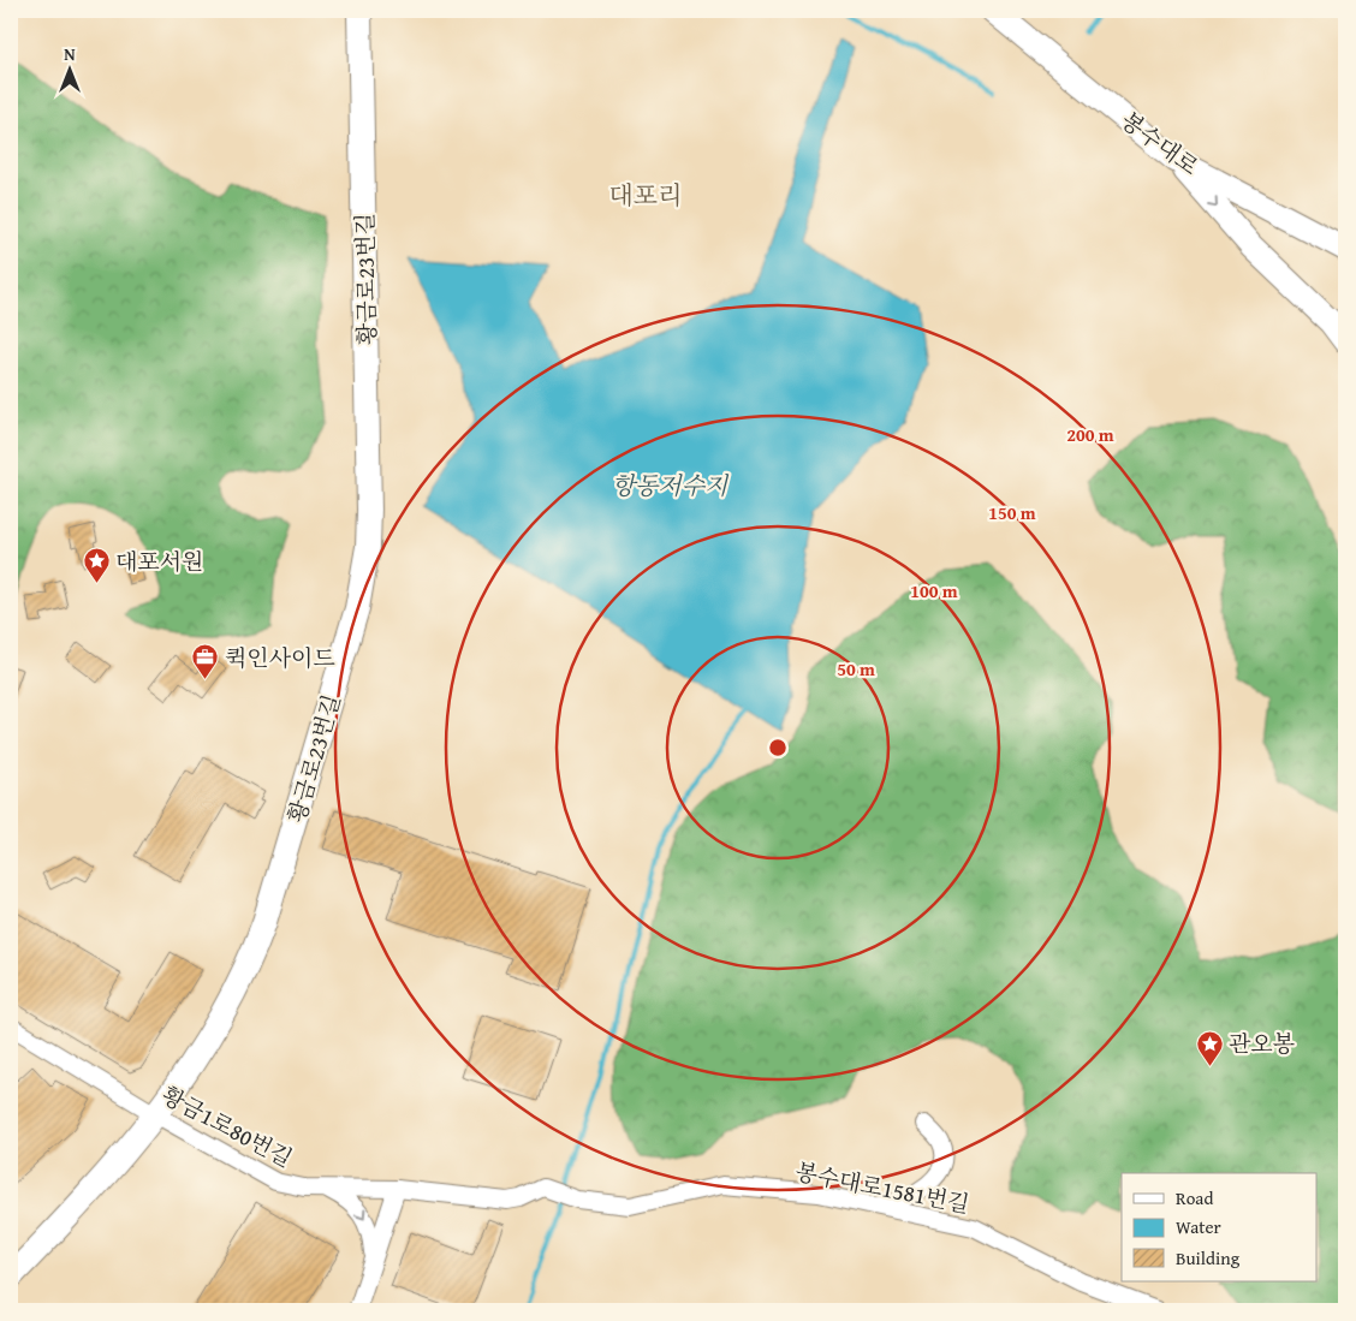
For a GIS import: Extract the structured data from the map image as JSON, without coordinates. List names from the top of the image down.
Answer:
{
  "streets": {
    "street": [
      "봉수대로",
      "황금로23번길",
      "황금1로80번길",
      "봉수대로1581번길"
    ]
  },
  "crossings": [
    ["황금로23번길", "황금1로80번길"],
    ["황금1로80번길", "봉수대로1581번길"]
  ],
  "districts": ["대포리"],
  "water": ["항동저수지"],
  "places": {
    "place": ["대포서원", "관오봉"],
    "office": ["퀵인사이드"]
  },
  "legend": ["Road", "Water", "Building"],
  "north": "top",
  "rings": [
    "200 m",
    "150 m",
    "100 m",
    "50 m"
  ]
}
